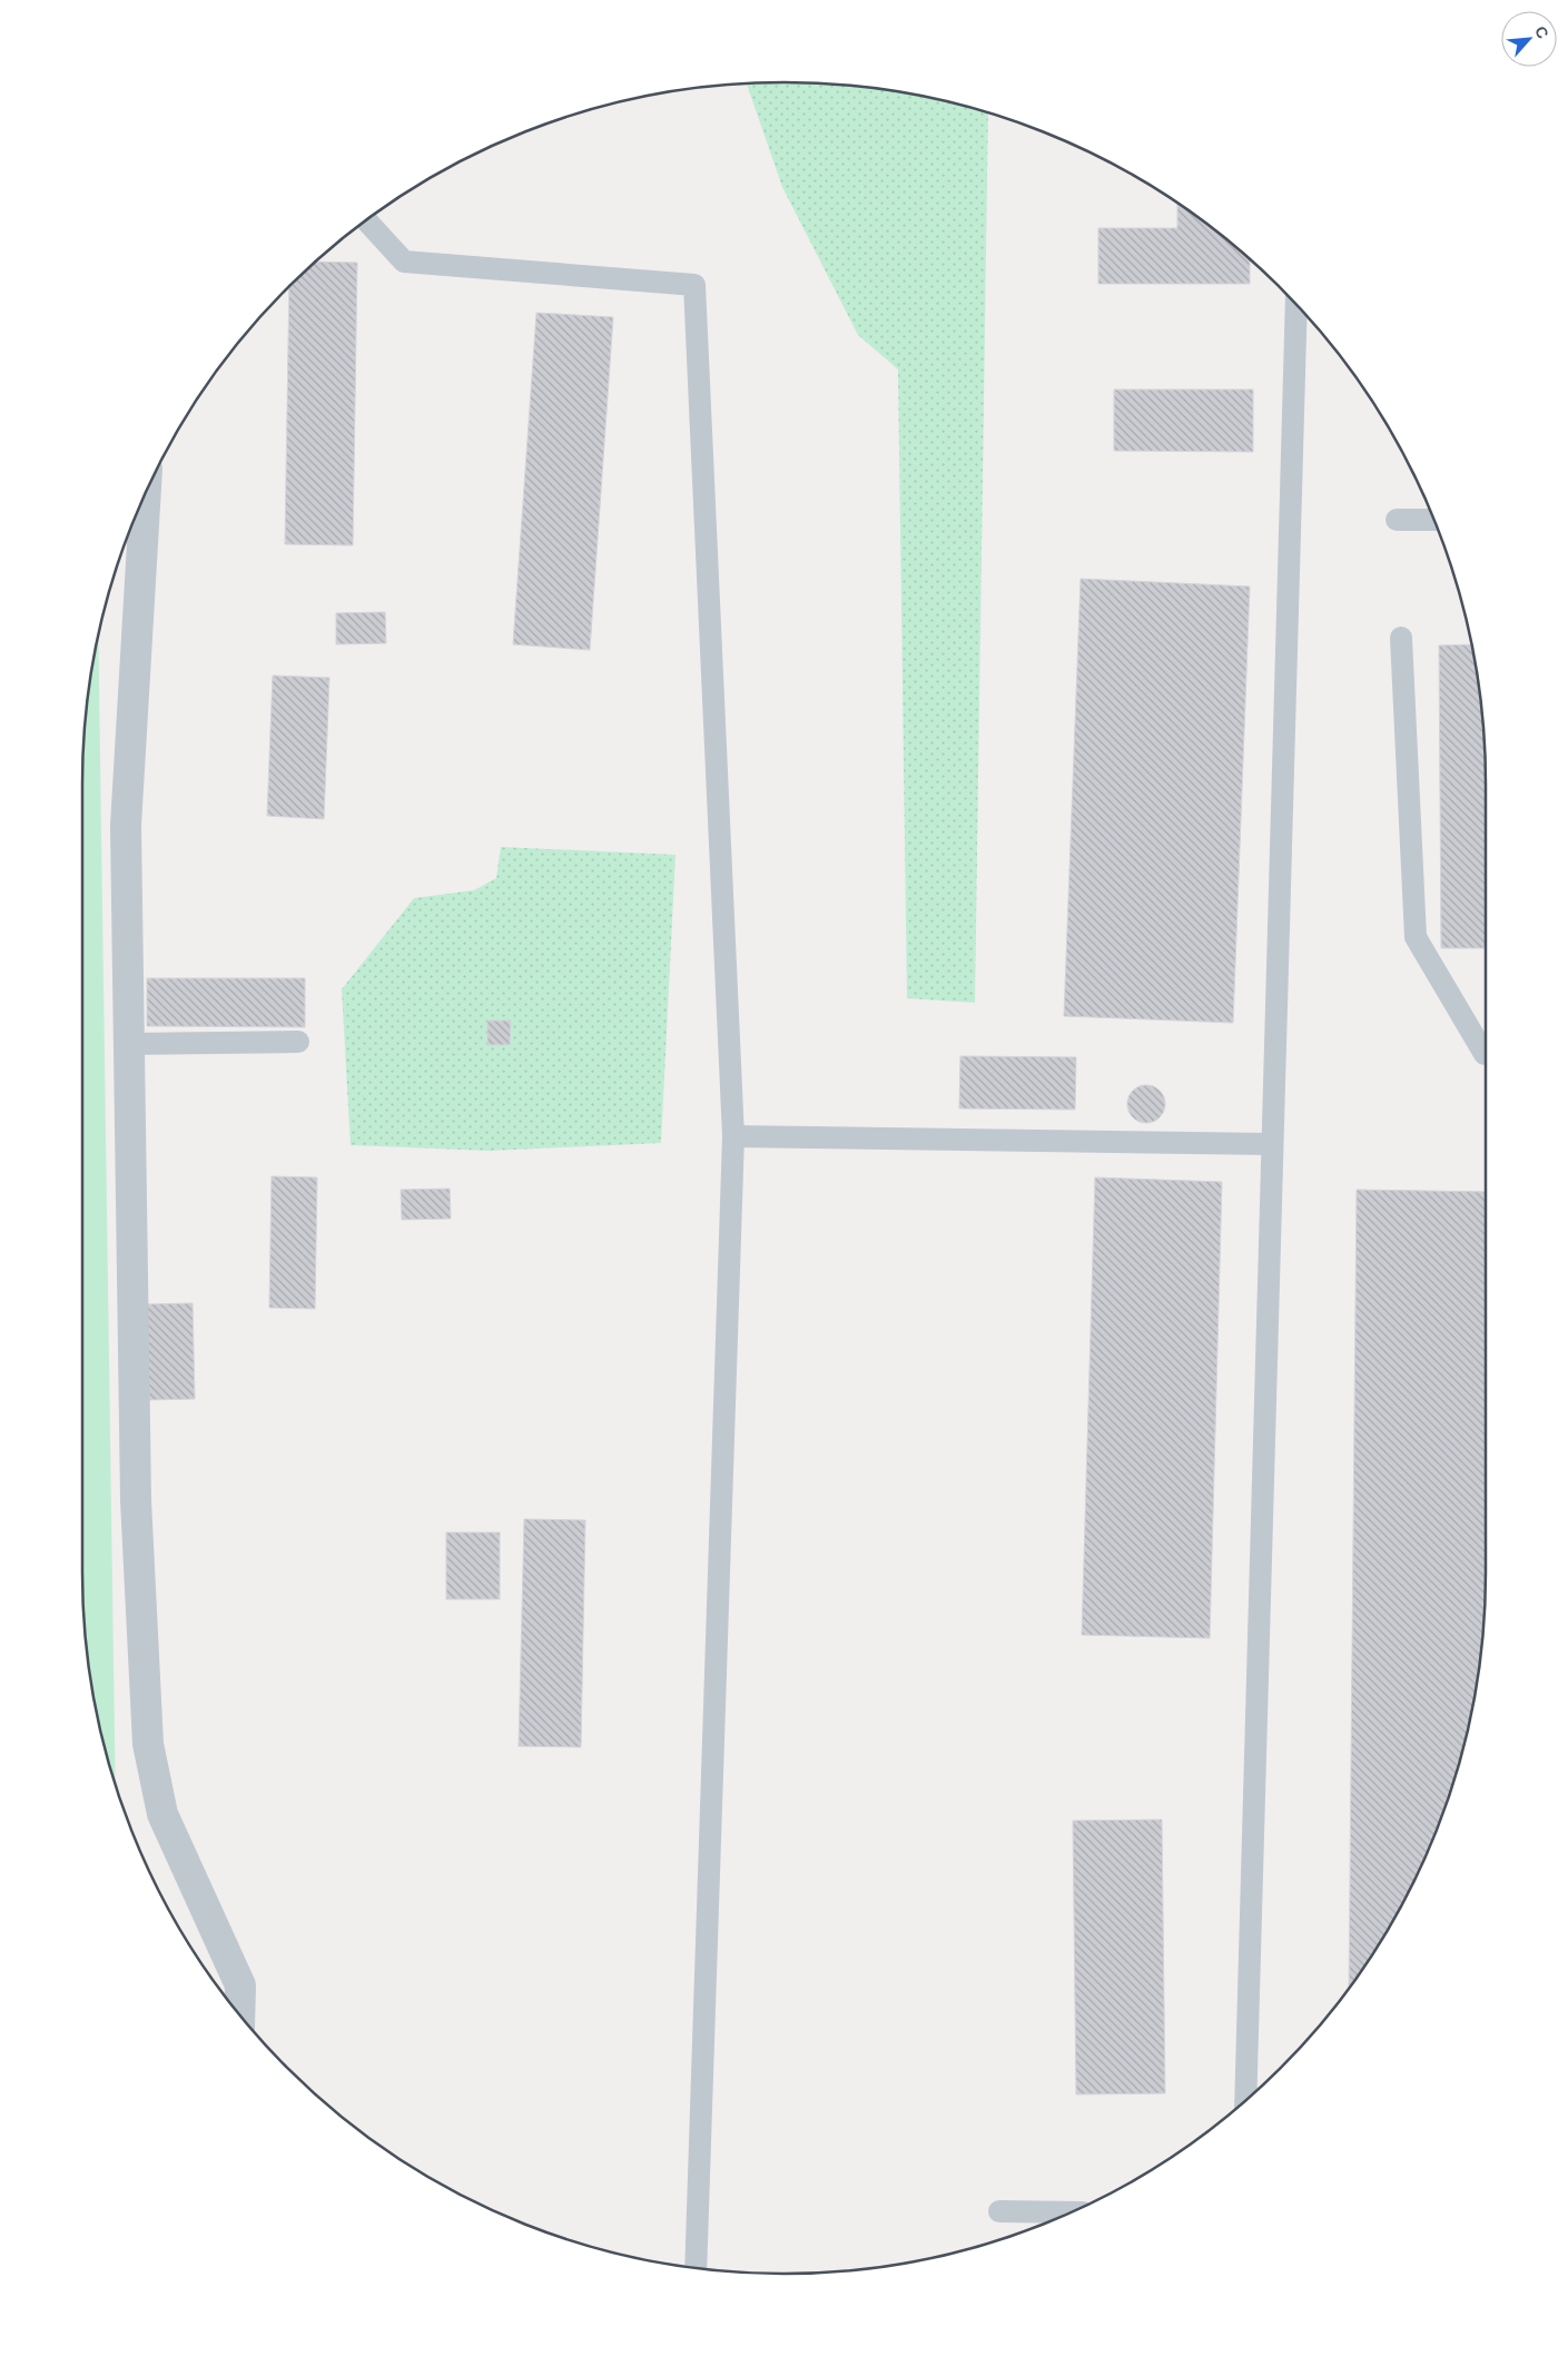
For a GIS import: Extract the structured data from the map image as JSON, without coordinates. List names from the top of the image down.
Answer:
{
  "north": "top right"
}
